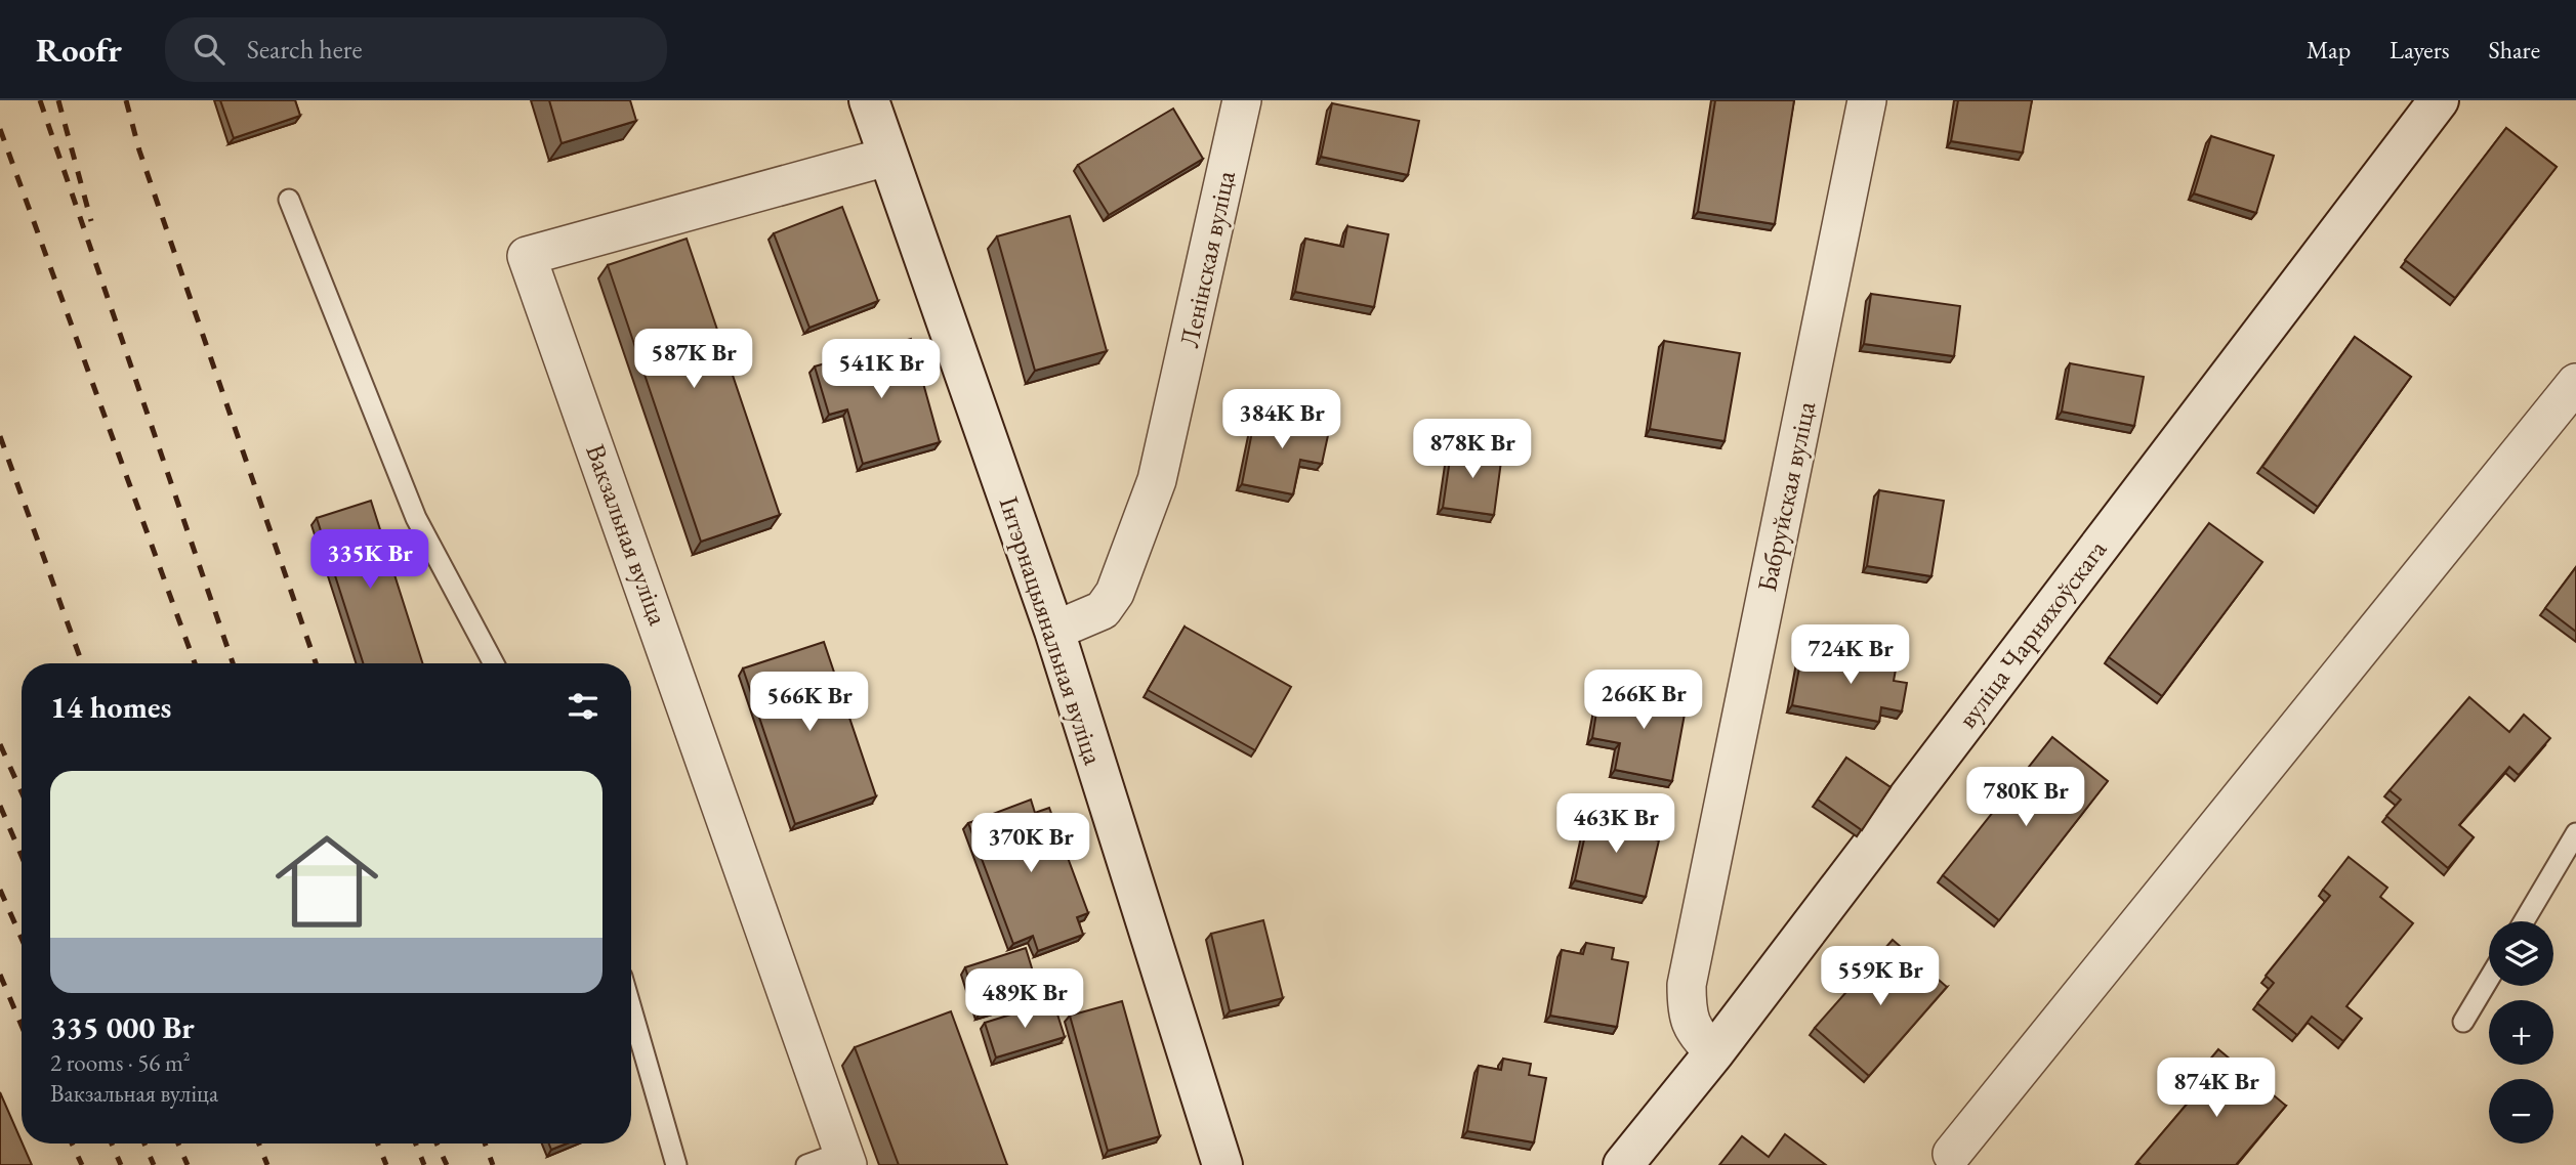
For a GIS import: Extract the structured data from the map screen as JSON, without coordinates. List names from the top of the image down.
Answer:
{
  "streets": {
    "street": [
      "Ленінская вуліца",
      "Бабруйская вуліца",
      "Вакзальная вуліца",
      "Інтэрнацыянальная вуліца",
      "вуліца Чарняхоўскага"
    ]
  },
  "crossings": [
    ["Ленінская вуліца", "Інтэрнацыянальная вуліца"],
    ["Бабруйская вуліца", "вуліца Чарняхоўскага"],
    ["Вакзальная вуліца", "Інтэрнацыянальная вуліца"]
  ],
  "page": {
    "header": "Roofr",
    "search": "Search here",
    "nav": ["Map", "Layers", "Share"],
    "price": [
      "587K Br",
      "541K Br",
      "384K Br",
      "878K Br",
      "335K Br",
      "724K Br",
      "266K Br",
      "566K Br",
      "780K Br",
      "463K Br",
      "370K Br",
      "559K Br",
      "489K Br",
      "874K Br"
    ],
    "heading": "14 homes",
    "list": [
      {
        "name": "335 000 Br",
        "note": "2 rooms · 56 m² · Вакзальная вуліца"
      }
    ],
    "map_buttons": ["+", "−"]
  }
}
